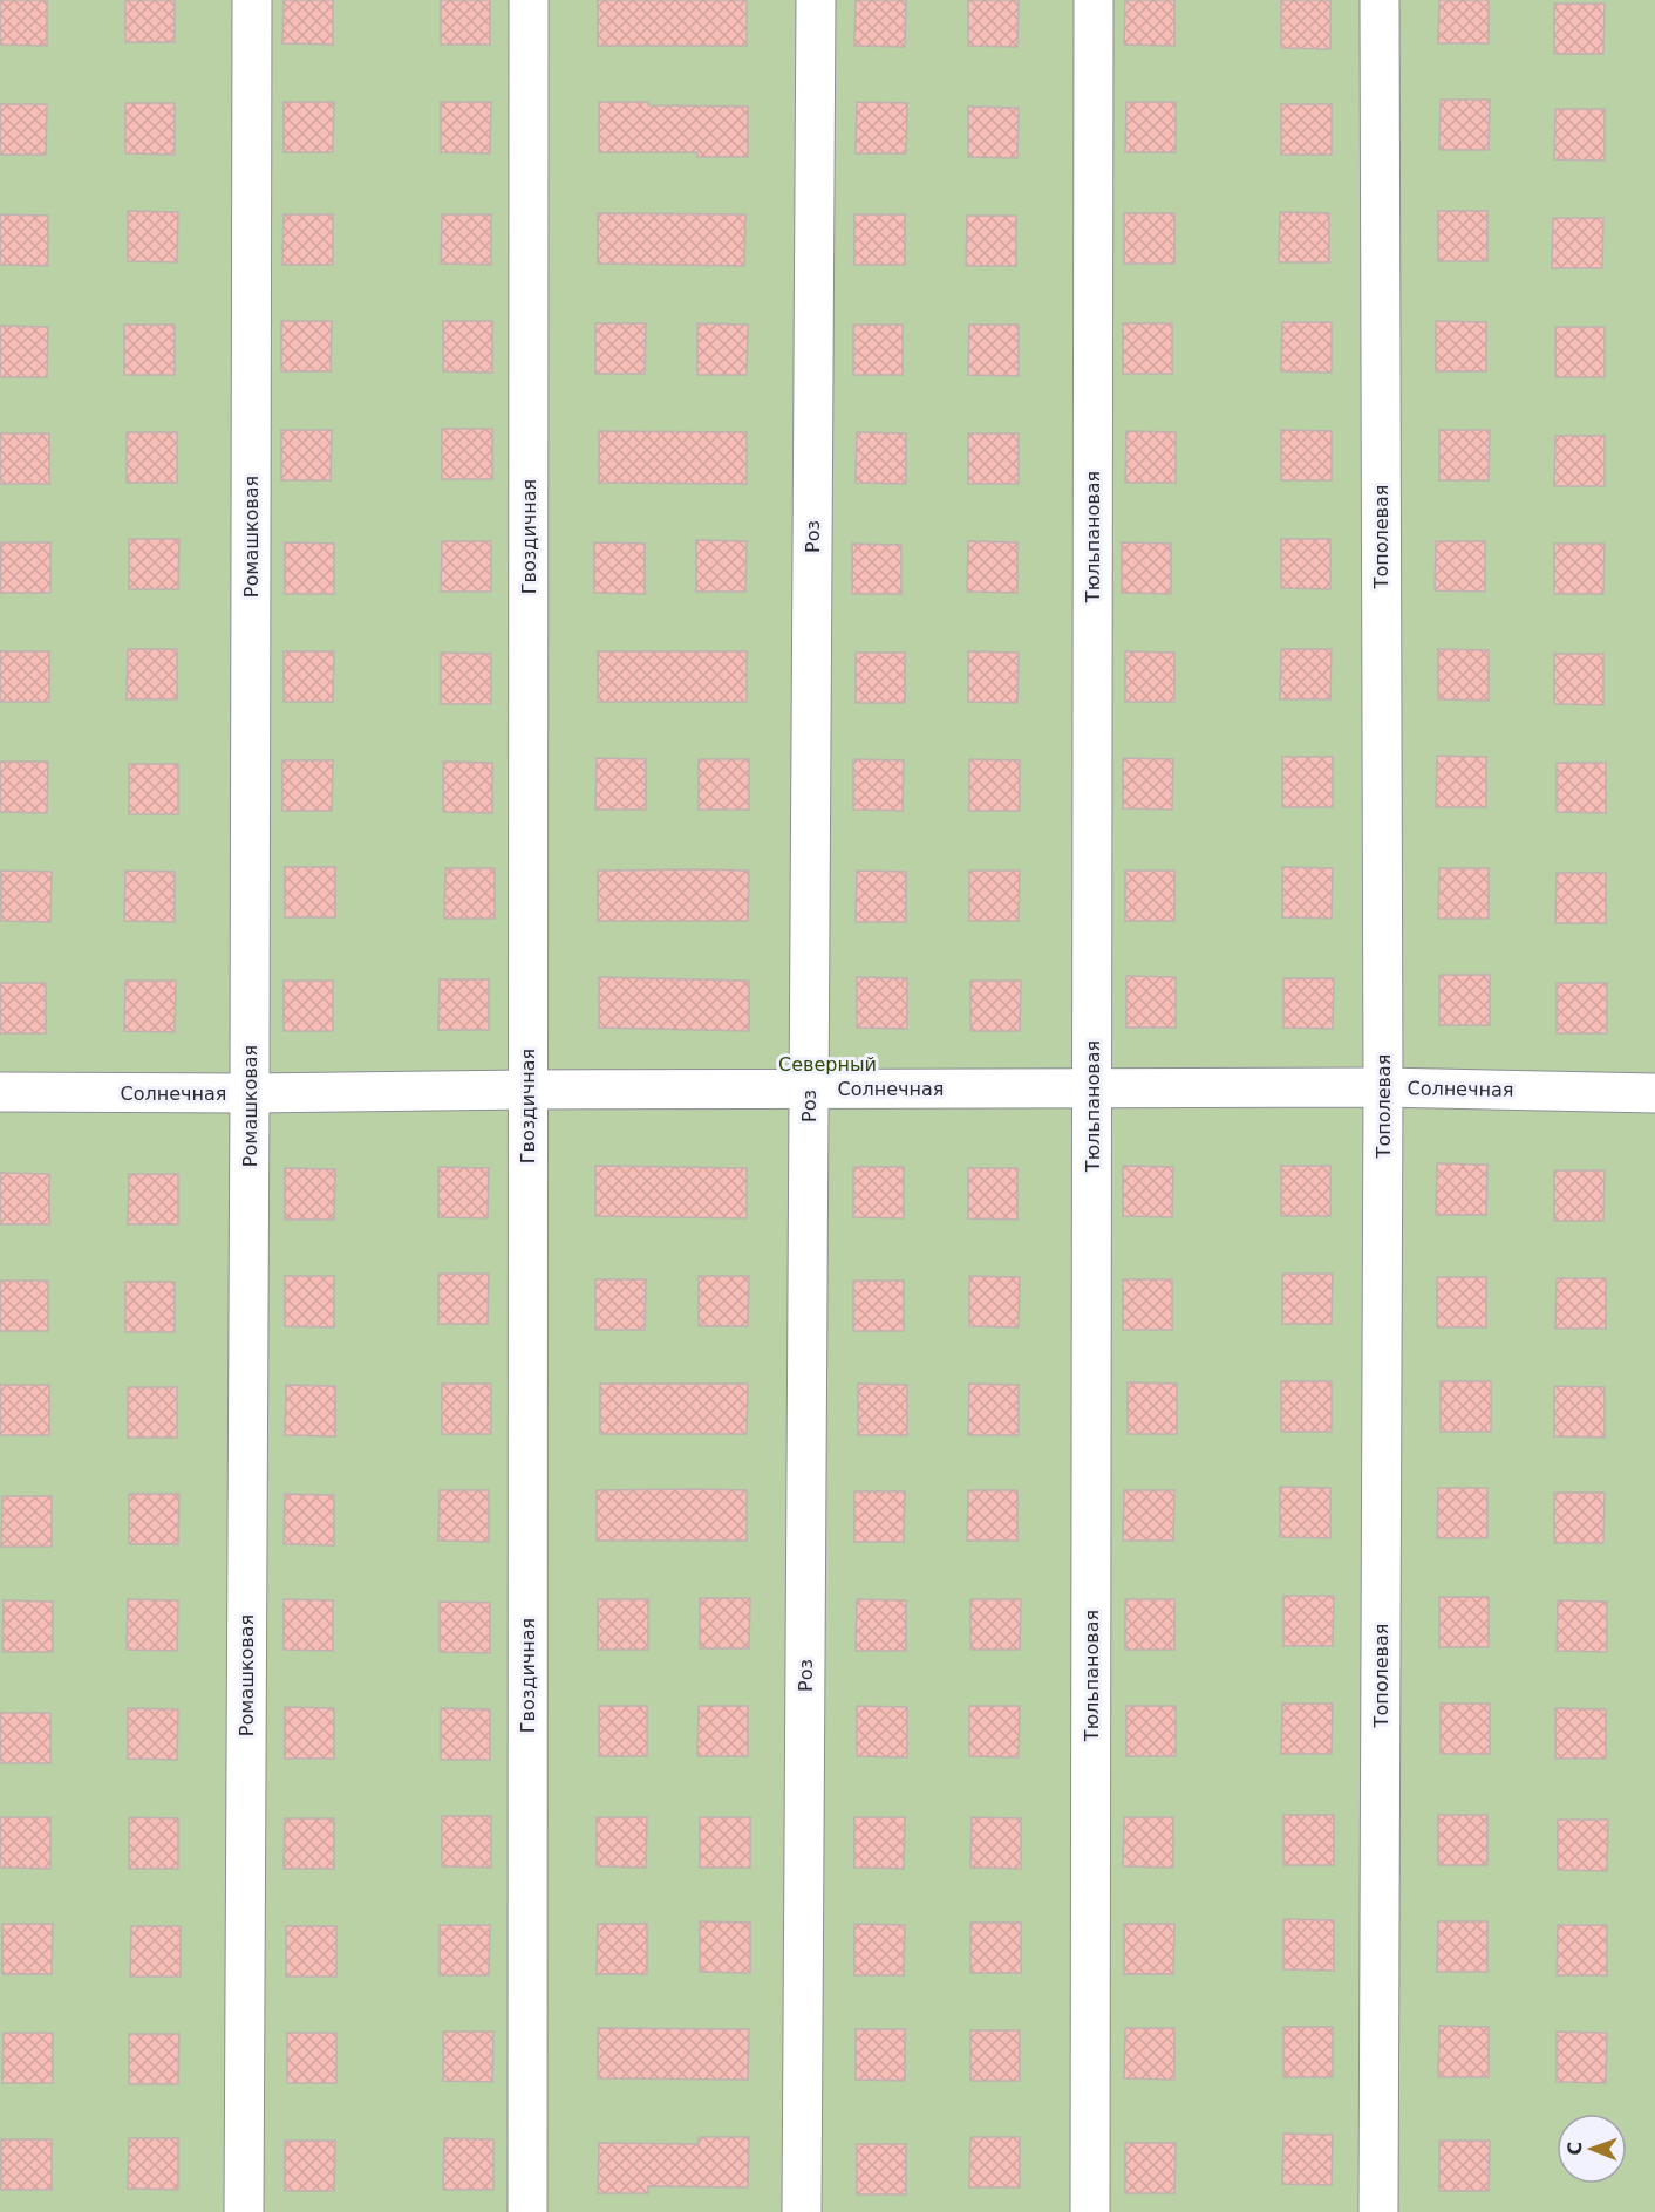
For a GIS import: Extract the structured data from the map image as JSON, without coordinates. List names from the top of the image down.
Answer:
{
  "streets": {
    "street": [
      "Ромашковая",
      "Гвоздичная",
      "Роз",
      "Тюльпановая",
      "Тополевая",
      "Солнечная"
    ]
  },
  "crossings": [
    ["Ромашковая", "Солнечная"],
    ["Гвоздичная", "Солнечная"],
    ["Роз", "Солнечная"],
    ["Тюльпановая", "Солнечная"],
    ["Тополевая", "Солнечная"]
  ],
  "parks": ["Северный"],
  "north": "left"
}
